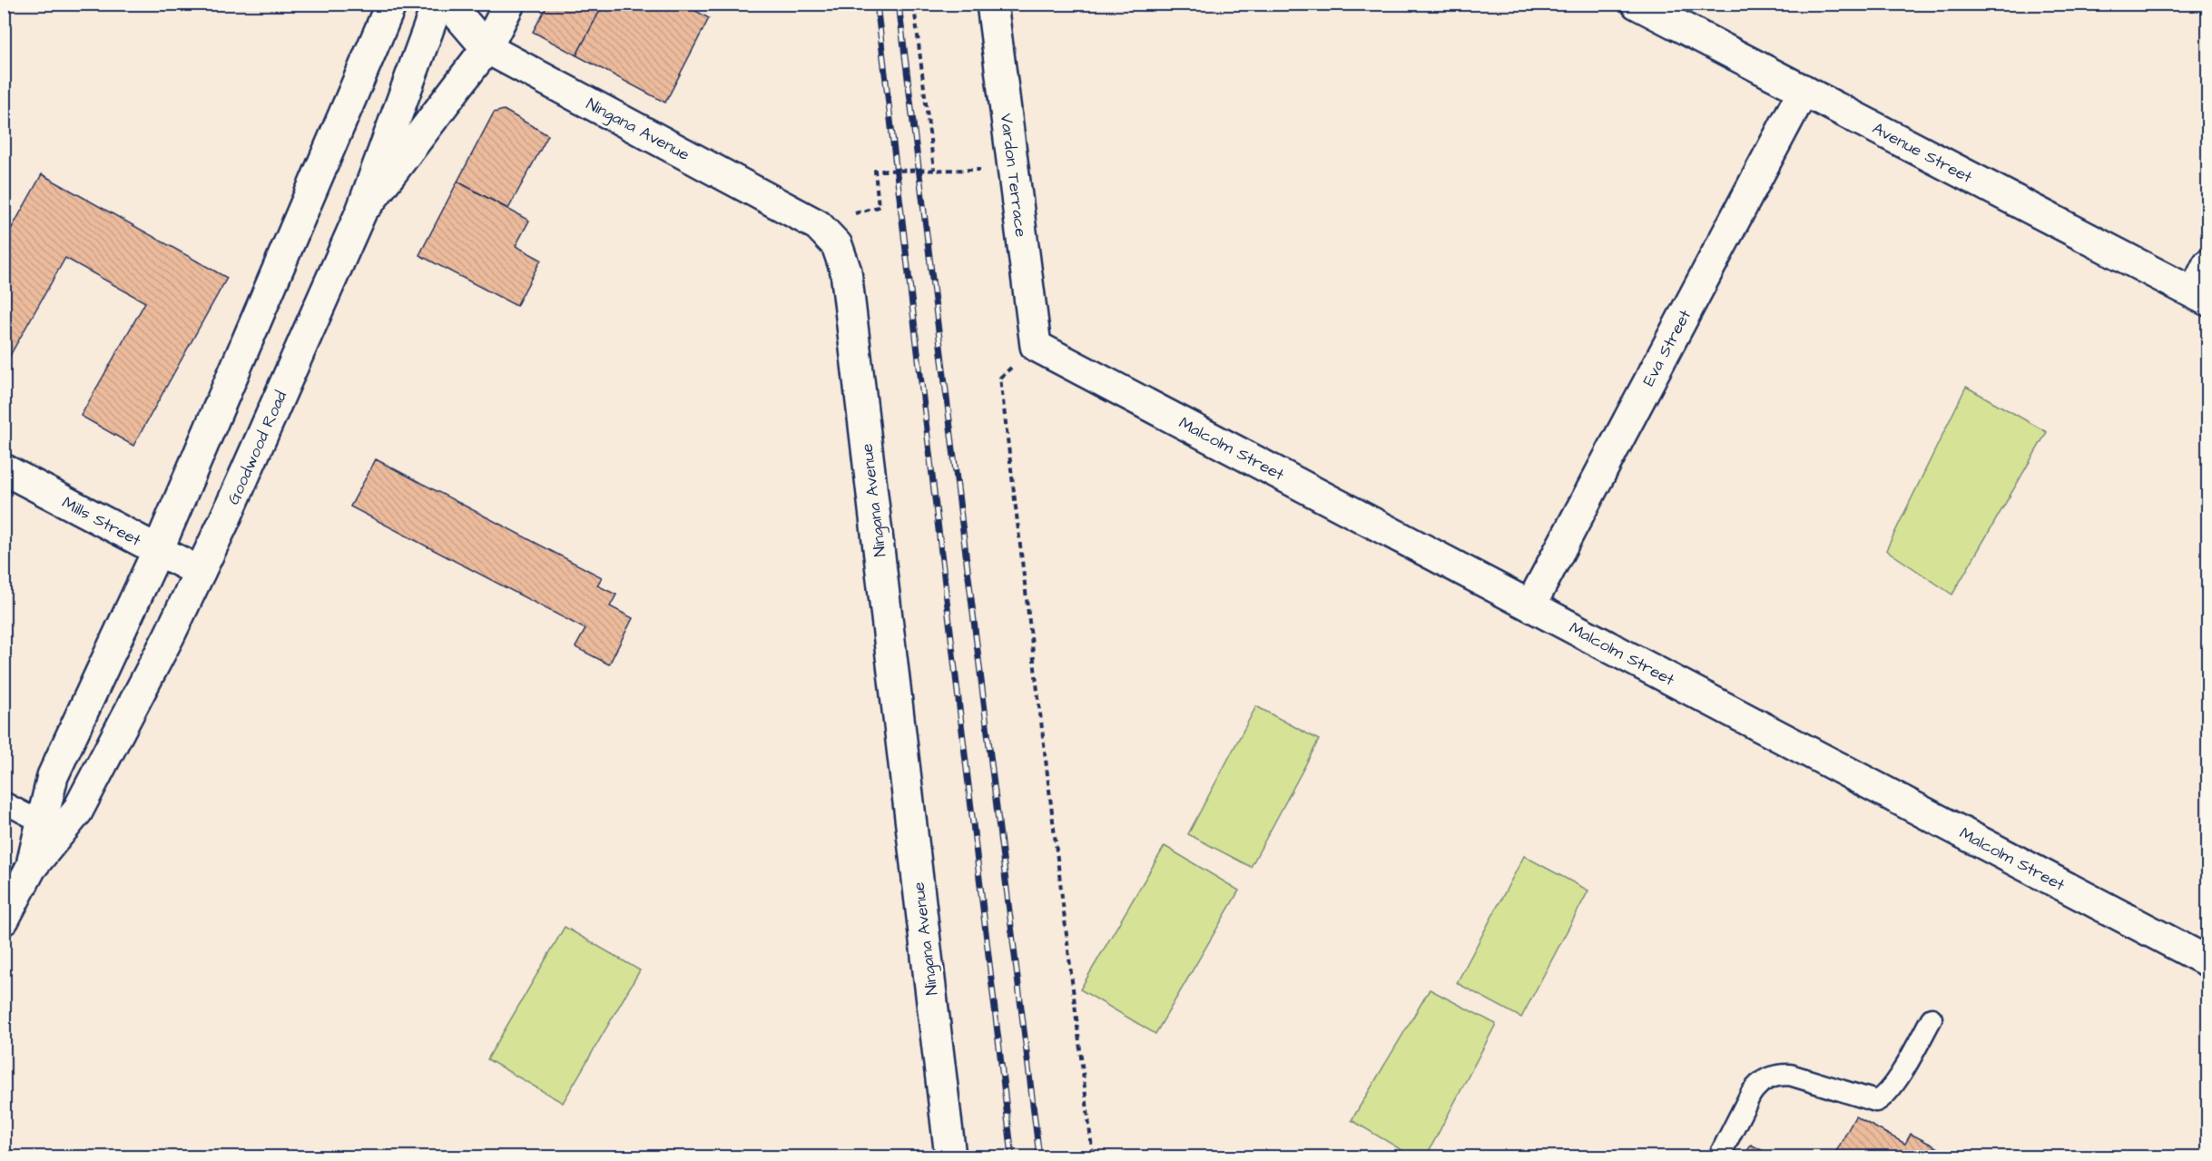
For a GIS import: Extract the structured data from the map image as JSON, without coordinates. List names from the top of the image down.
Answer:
{
  "streets": {
    "street": [
      "Ningana Avenue",
      "Avenue Street",
      "Vardon Terrace",
      "Eva Street",
      "Goodwood Road",
      "Malcolm Street",
      "Mills Street"
    ]
  },
  "crossings": [
    ["Avenue Street", "Eva Street"],
    ["Vardon Terrace", "Malcolm Street"],
    ["Eva Street", "Malcolm Street"],
    ["Goodwood Road", "Mills Street"]
  ]
}
